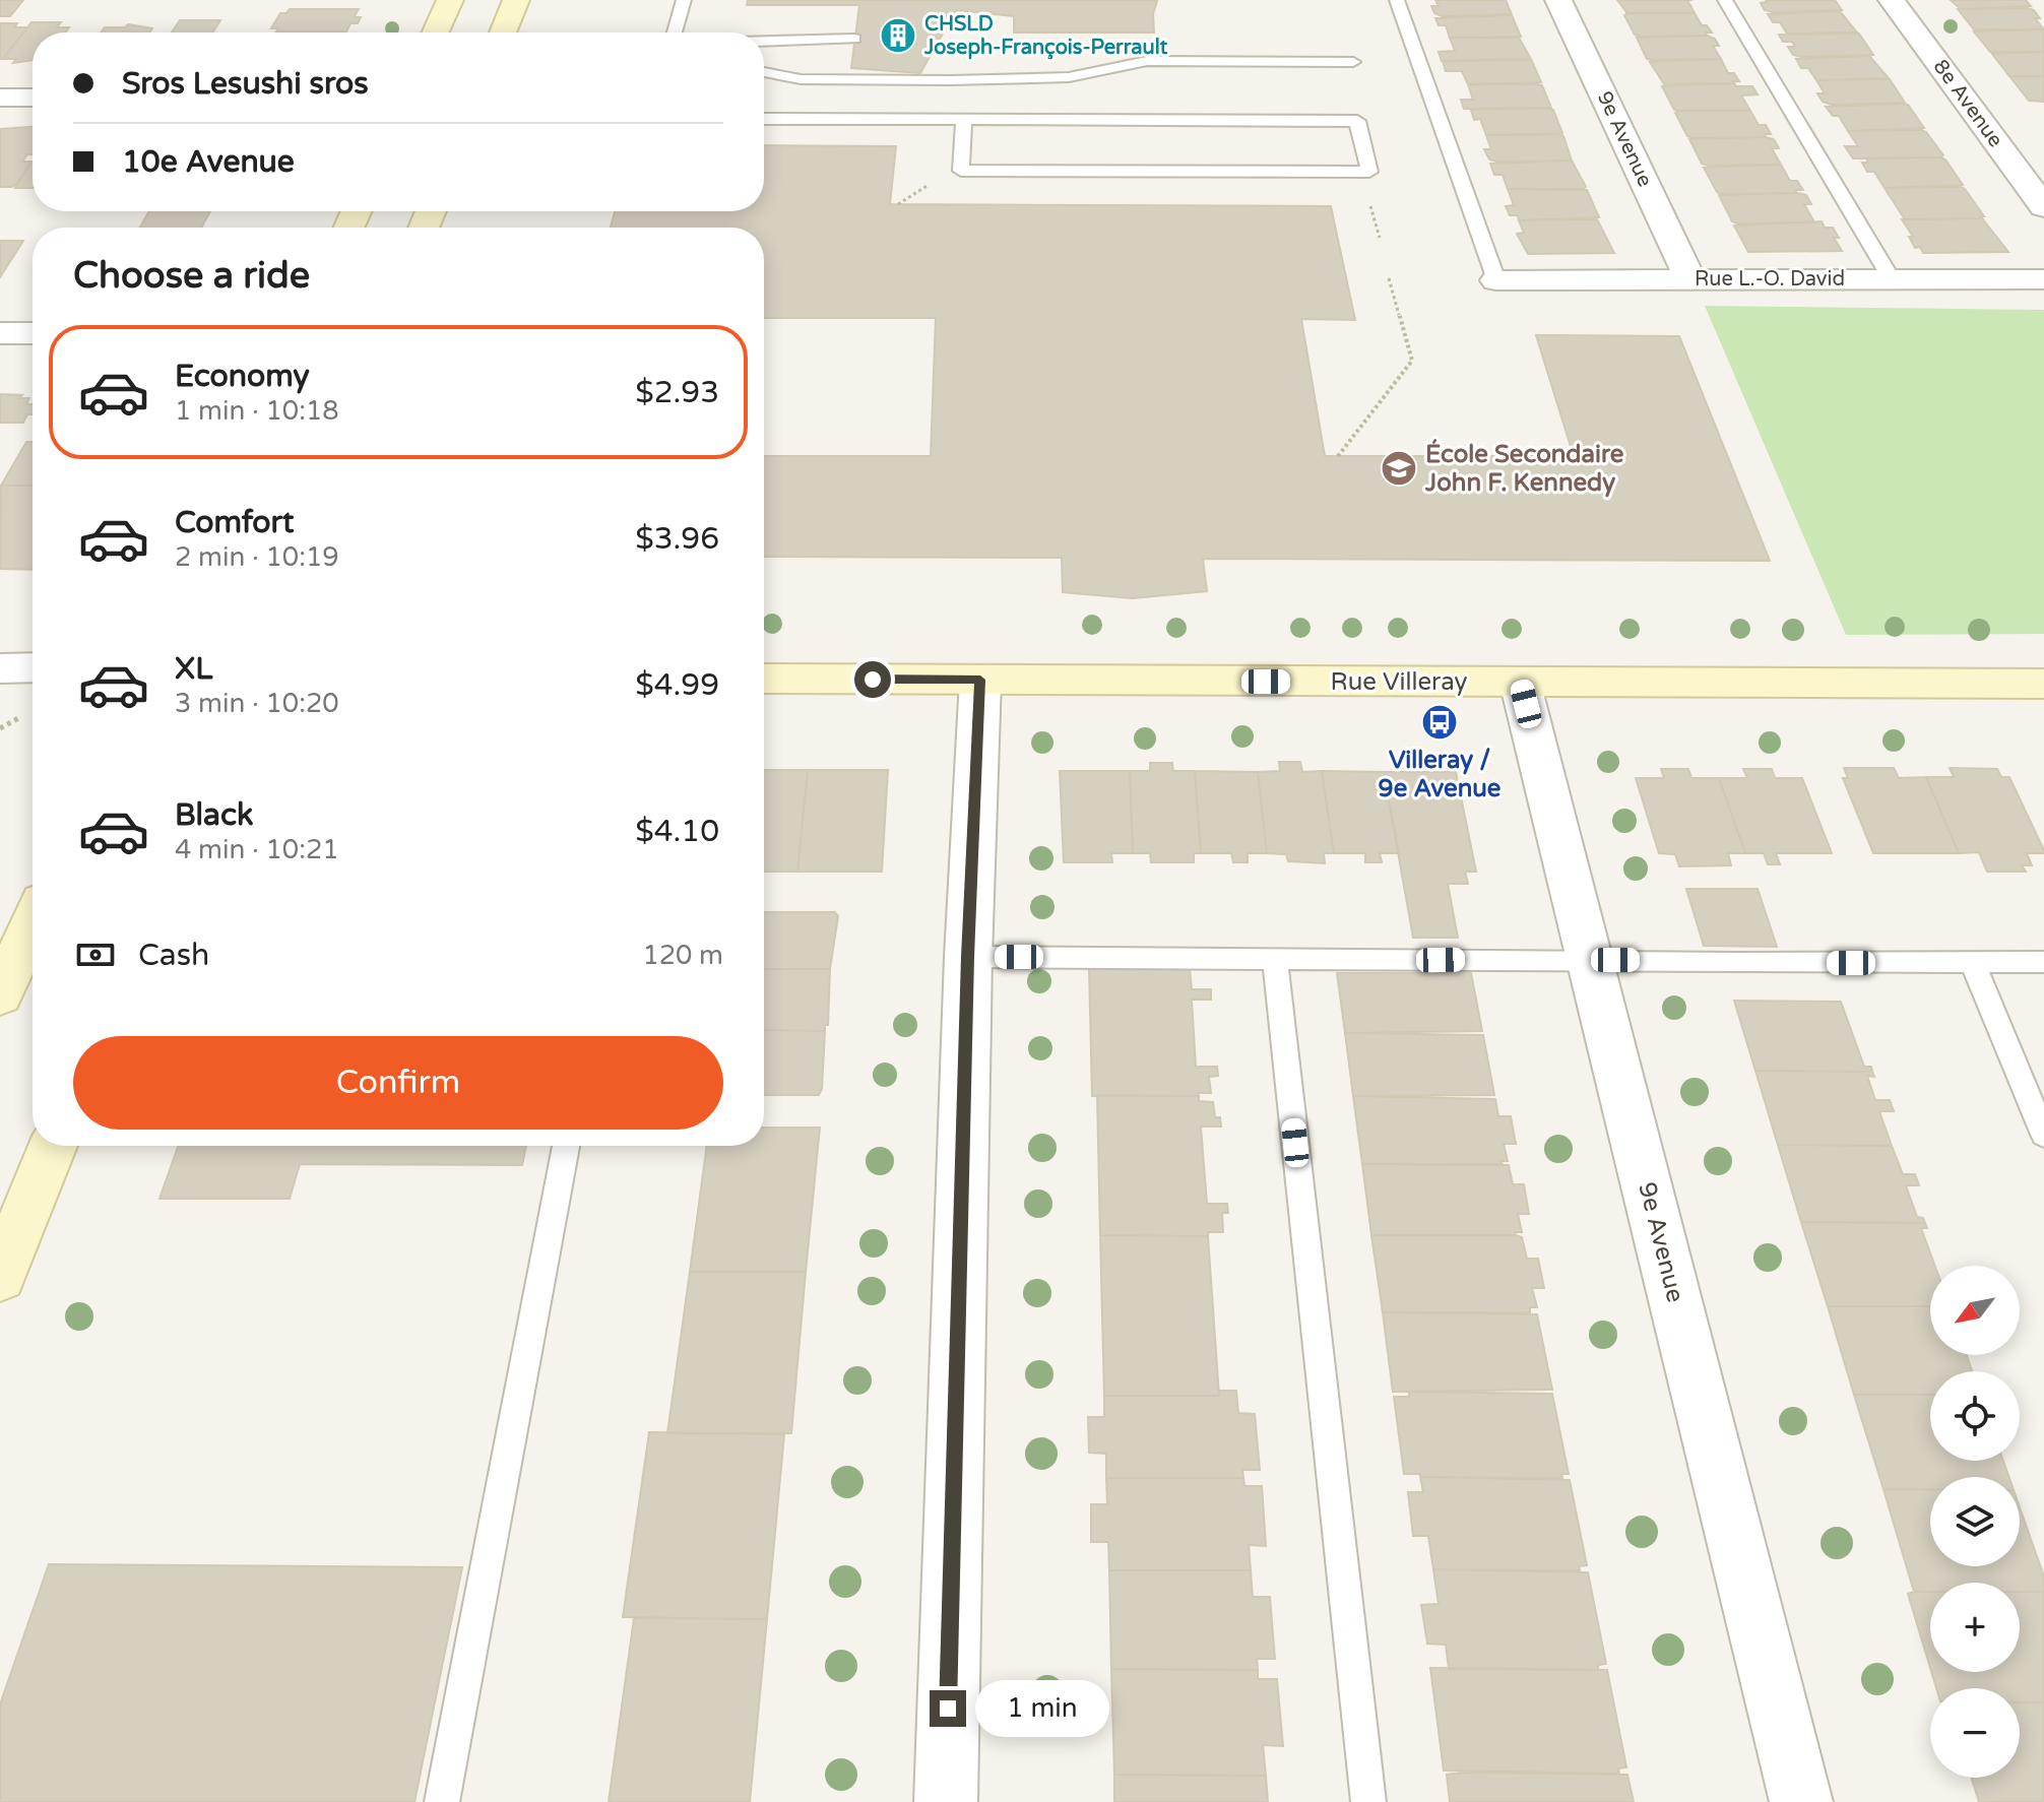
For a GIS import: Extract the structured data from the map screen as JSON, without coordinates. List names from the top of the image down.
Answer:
{
  "streets": {
    "street": [
      "8e Avenue",
      "9e Avenue",
      "Rue L.-O. David",
      "Rue Villeray"
    ]
  },
  "crossings": [
    ["9e Avenue", "Rue L.-O. David"],
    ["9e Avenue", "Rue Villeray"]
  ],
  "places": {
    "building": ["CHSLD Joseph-François-Perrault"],
    "school or university": ["École Secondaire John F. Kennedy"],
    "bus stop": ["Villeray / 9e Avenue"]
  },
  "north": "bottom left",
  "page": {
    "banner": ["Sros Lesushi sros", "10e Avenue"],
    "heading": "Choose a ride",
    "list": [
      {
        "name": "Economy",
        "note": "1 min · 10:18",
        "value": "$2.93"
      },
      {
        "name": "Comfort",
        "note": "2 min · 10:19",
        "value": "$3.96"
      },
      {
        "name": "XL",
        "note": "3 min · 10:20",
        "value": "$4.99"
      },
      {
        "name": "Black",
        "note": "4 min · 10:21",
        "value": "$4.10"
      }
    ],
    "pay": ["Cash", "120 m"],
    "buttons": "Confirm",
    "map_buttons": ["+", "−"],
    "bubble": "1 min"
  }
}
